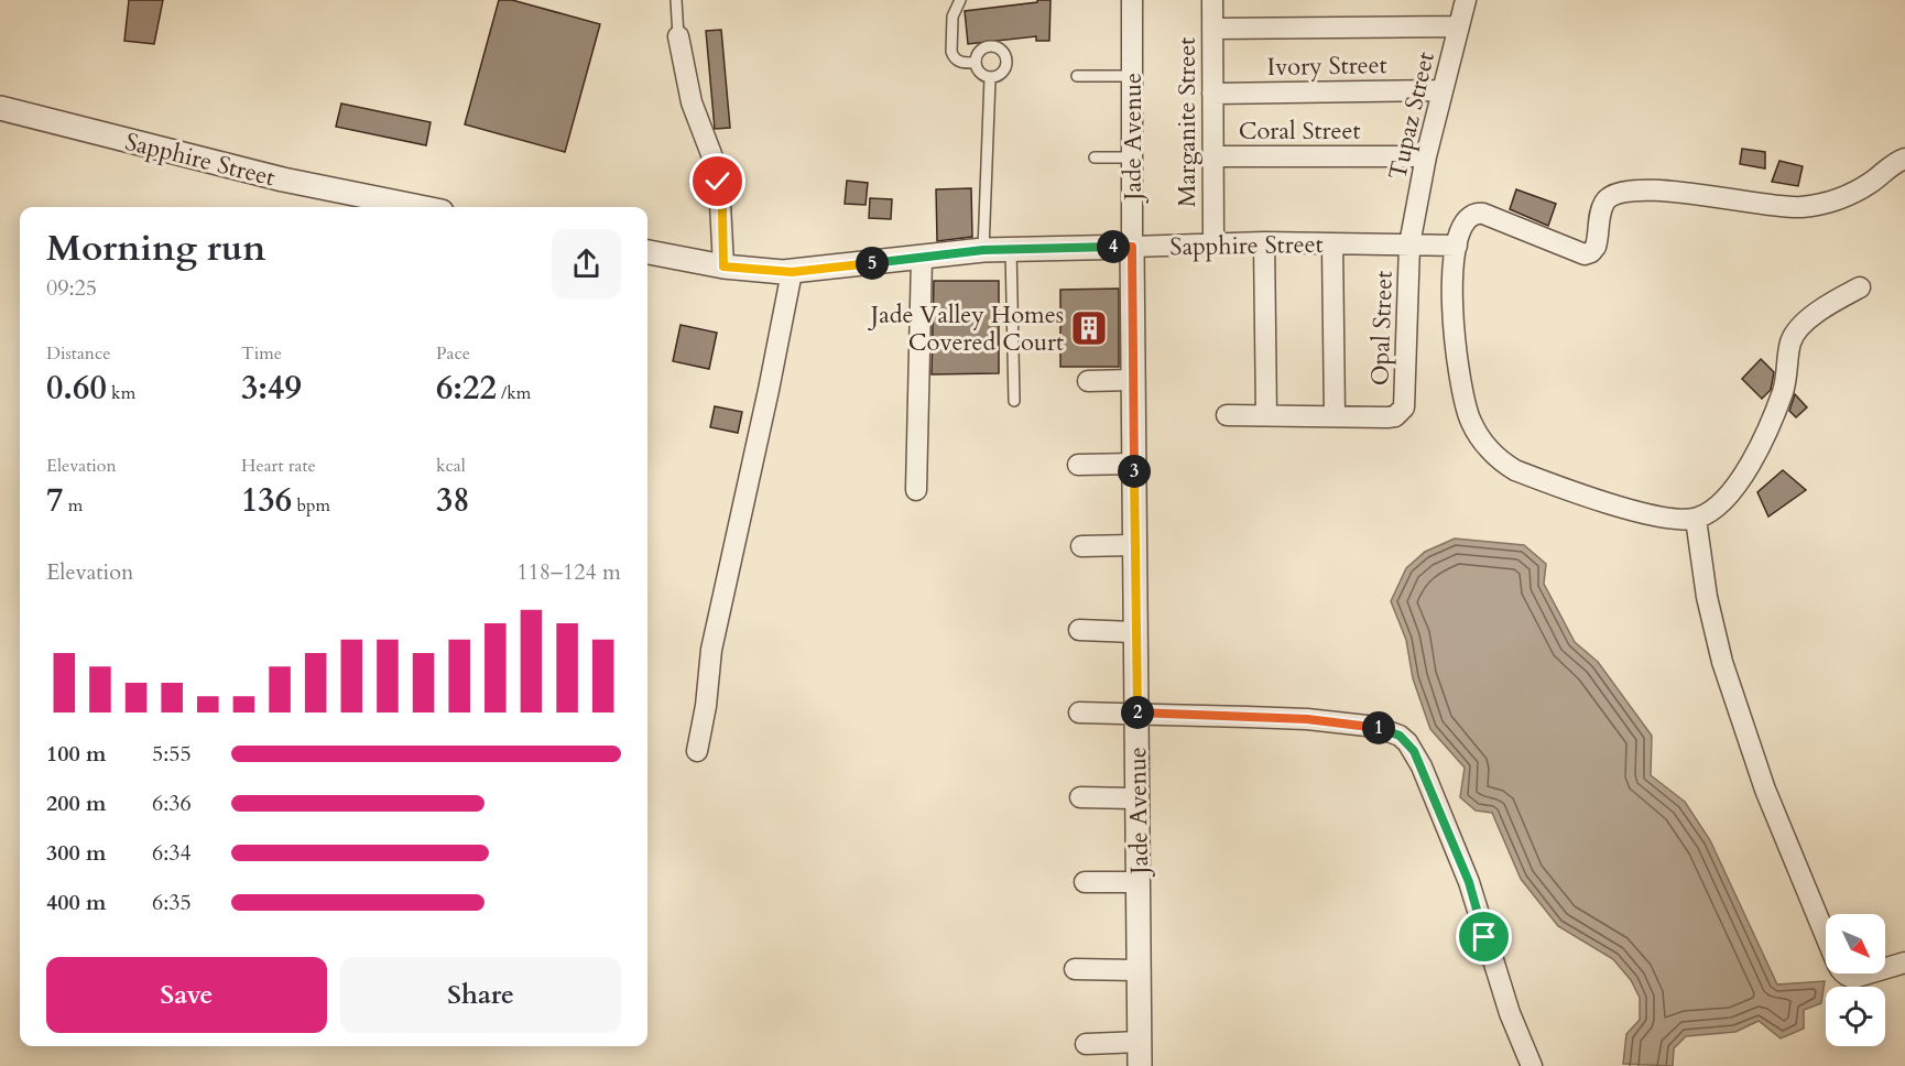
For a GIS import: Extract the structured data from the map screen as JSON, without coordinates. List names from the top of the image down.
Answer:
{
  "streets": {
    "street": [
      "Ivory Street",
      "Tupaz Street",
      "Marganite Street",
      "Coral Street",
      "Jade Avenue",
      "Sapphire Street",
      "Opal Street"
    ]
  },
  "crossings": [
    ["Ivory Street", "Tupaz Street"],
    ["Ivory Street", "Marganite Street"],
    ["Tupaz Street", "Coral Street"],
    ["Tupaz Street", "Sapphire Street"],
    ["Tupaz Street", "Opal Street"],
    ["Marganite Street", "Coral Street"],
    ["Marganite Street", "Sapphire Street"],
    ["Jade Avenue", "Sapphire Street"],
    ["Sapphire Street", "Opal Street"]
  ],
  "places": {
    "building": ["Jade Valley Homes Covered Court"]
  },
  "north": "bottom right",
  "page": {
    "heading": ["Morning run", "09:25"],
    "pins": [
      "4",
      "5",
      "3",
      "2",
      "1"
    ],
    "stats": [
      ["Distance", "0.60 km"],
      ["Time", "3:49"],
      ["Pace", "6:22 /km"],
      ["Elevation", "7 m"],
      ["Heart rate", "136 bpm"],
      ["kcal", "38"]
    ],
    "chart": ["Elevation", "118–124 m"],
    "list": [
      {
        "name": "100 m",
        "note": "5:55"
      },
      {
        "name": "200 m",
        "note": "6:36"
      },
      {
        "name": "300 m",
        "note": "6:34"
      },
      {
        "name": "400 m",
        "note": "6:35"
      }
    ],
    "buttons": ["Save", "Share"]
  }
}
